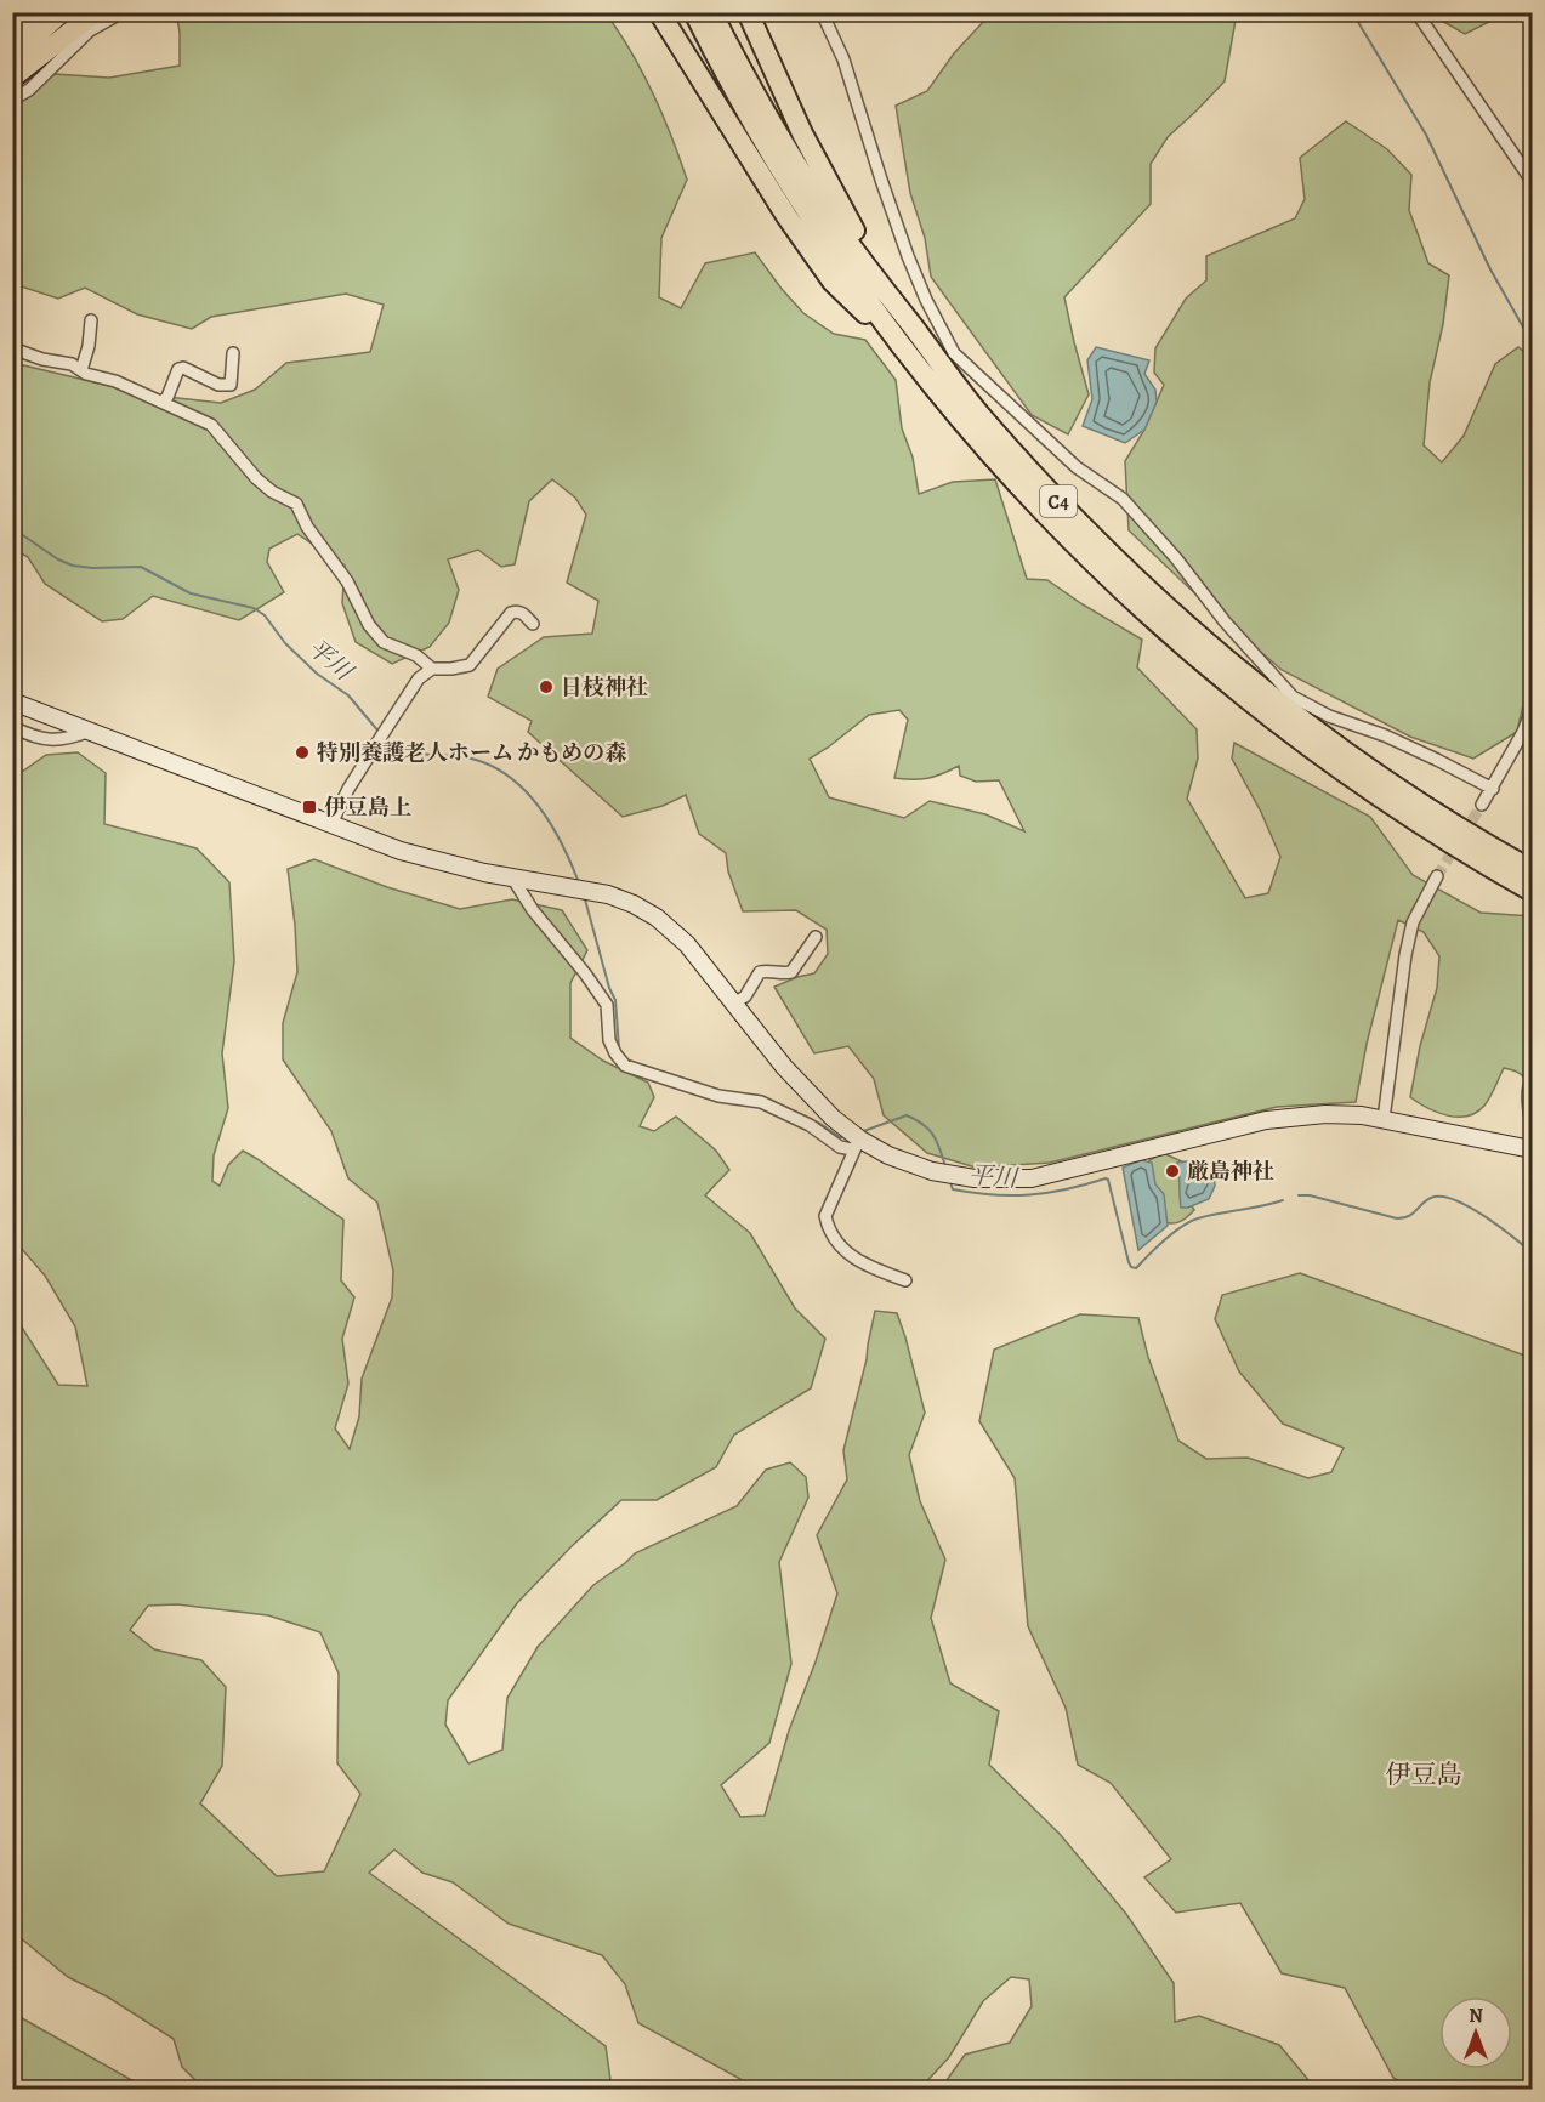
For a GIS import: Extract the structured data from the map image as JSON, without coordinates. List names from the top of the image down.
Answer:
{
  "streets": {
    "highway": ["C4"]
  },
  "districts": ["伊豆島"],
  "water": ["平川"],
  "places": {
    "other": ["日枝神社", "特別養護老人ホーム かもめの森", "厳島神社"],
    "transit": ["伊豆島上"]
  },
  "north": "top"
}
